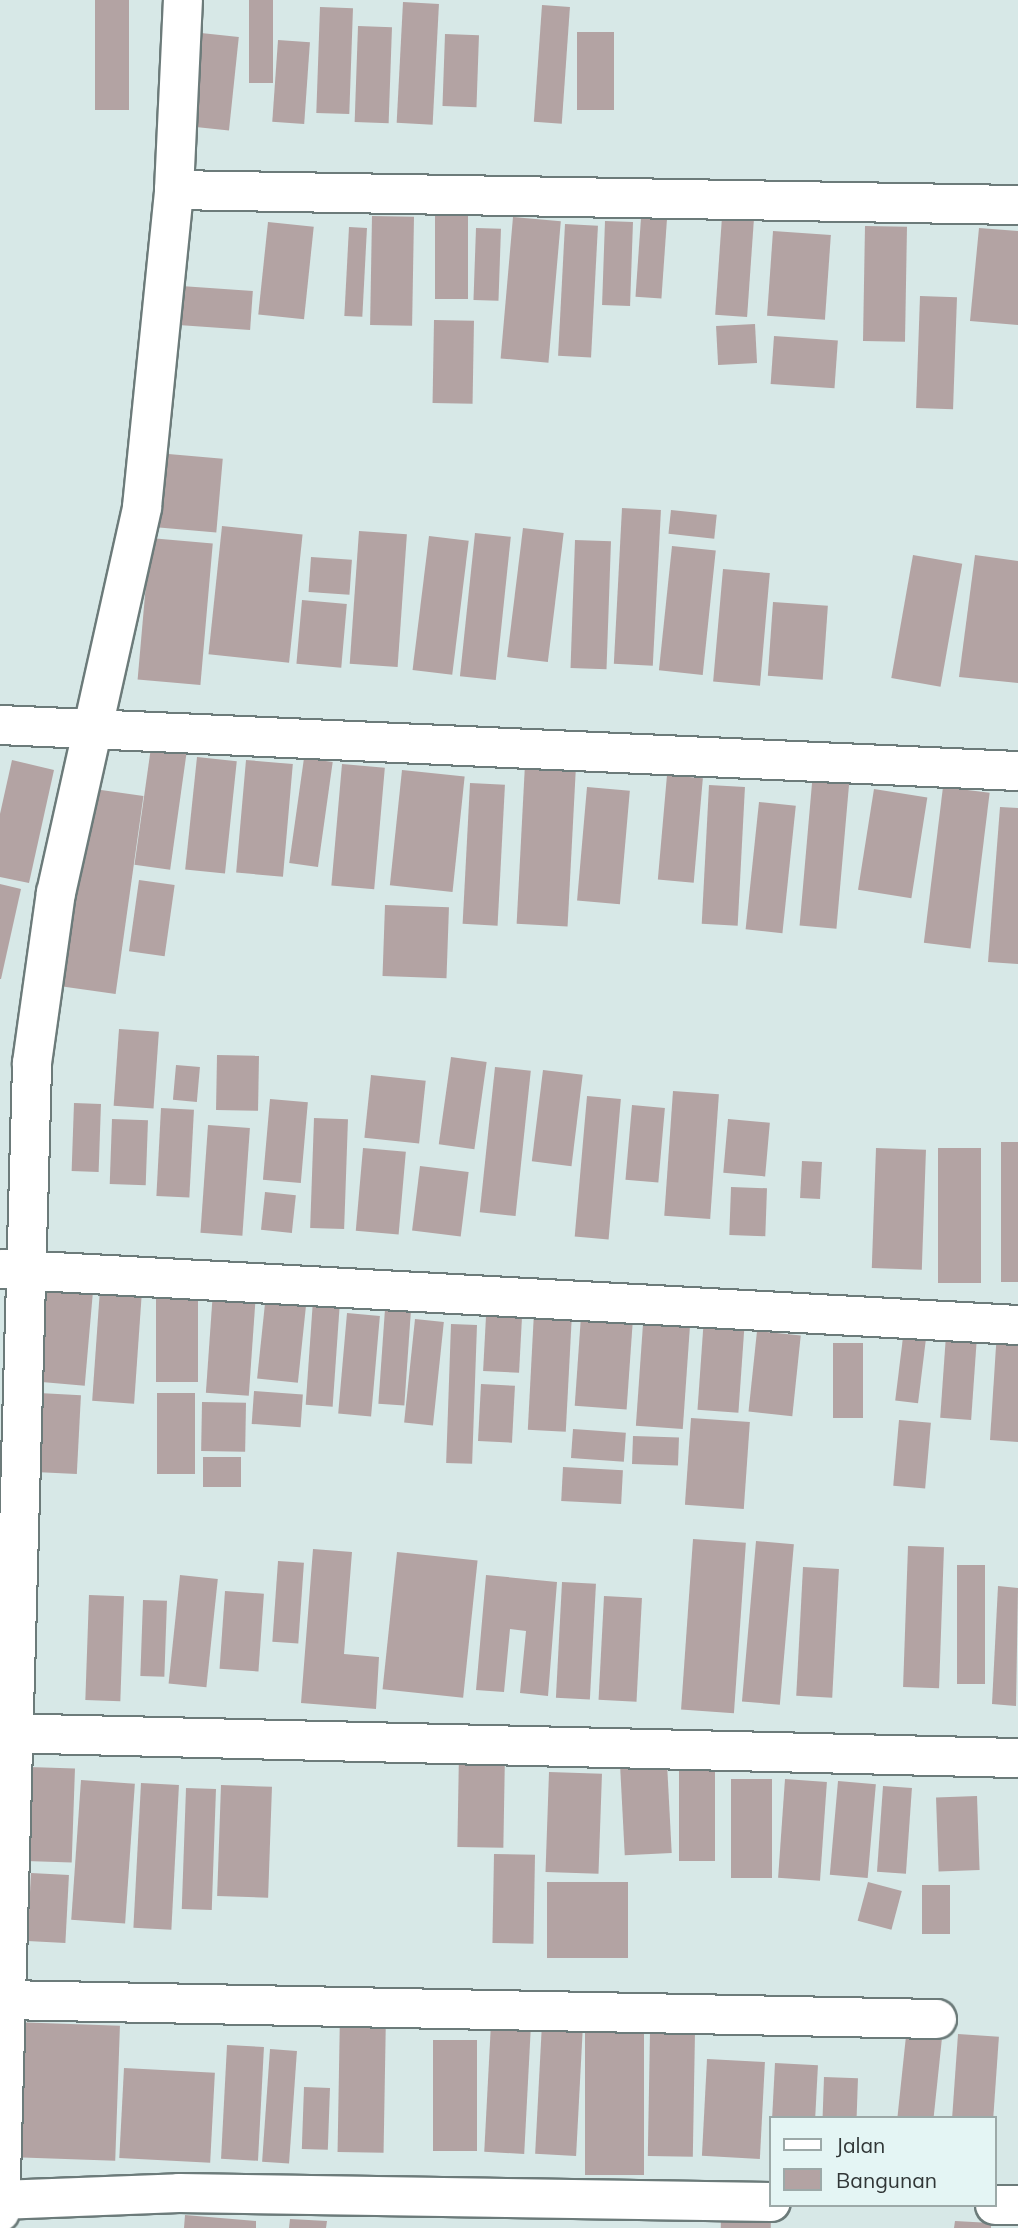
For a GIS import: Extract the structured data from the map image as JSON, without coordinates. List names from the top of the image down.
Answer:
{
  "legend": ["Jalan", "Bangunan"]
}
